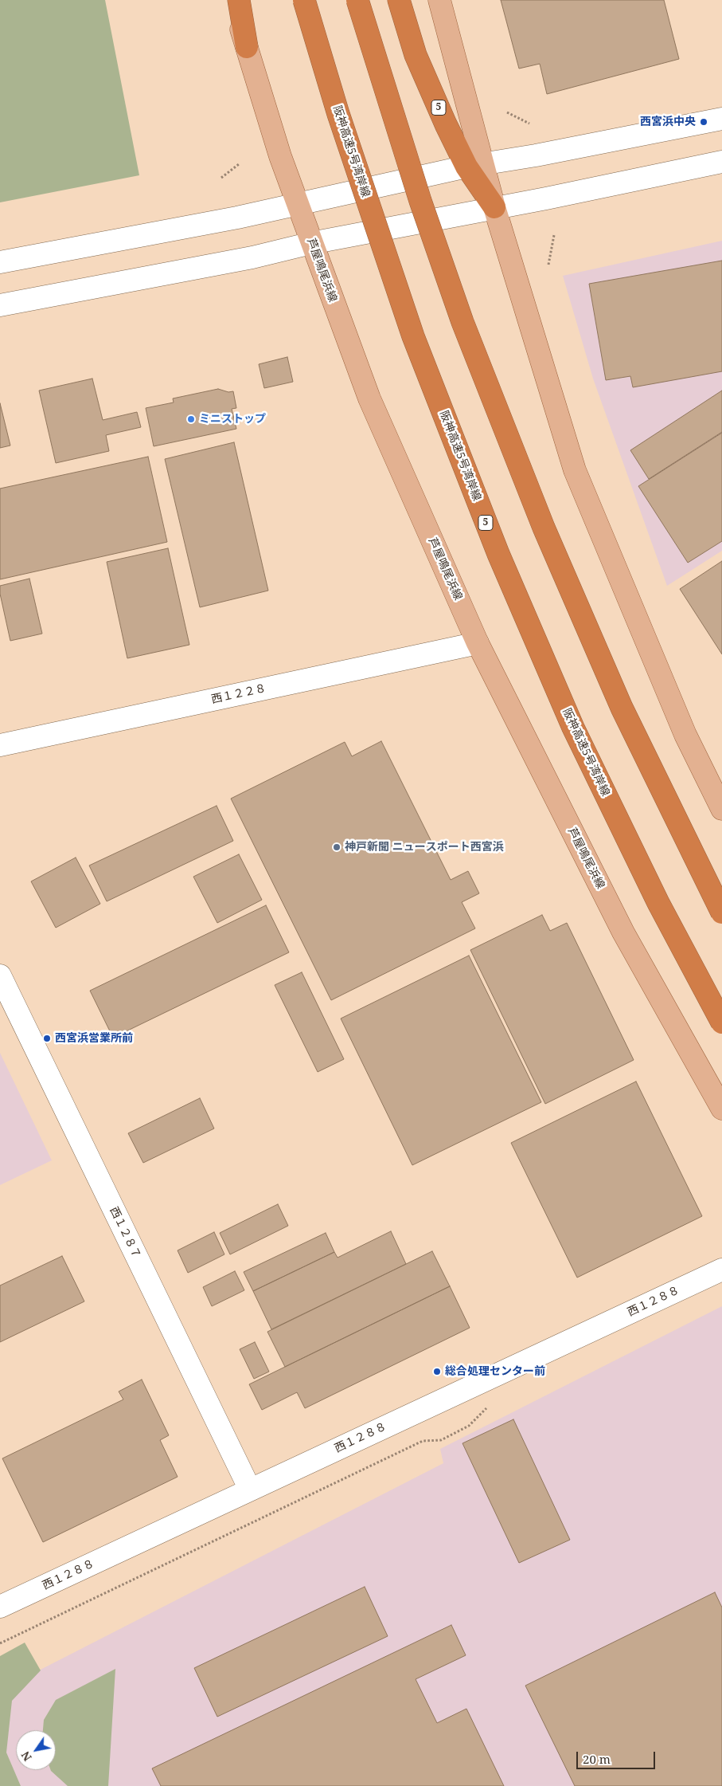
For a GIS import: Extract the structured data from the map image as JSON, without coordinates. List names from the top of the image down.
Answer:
{
  "streets": {
    "highway": ["5", "阪神高速5号湾岸線"],
    "main road": ["芦屋鳴尾浜線"],
    "street": ["西１２２８", "西１２８７", "西１２８８"]
  },
  "crossings": [
    ["芦屋鳴尾浜線", "西１２２８"],
    ["西１２８７", "西１２８８"]
  ],
  "places": [
    "西宮浜中央",
    "ミニストップ",
    "神戸新聞 ニュースポート西宮浜",
    "西宮浜営業所前",
    "総合処理センター前"
  ],
  "scale_bar": "20 m",
  "north": "bottom left"
}
